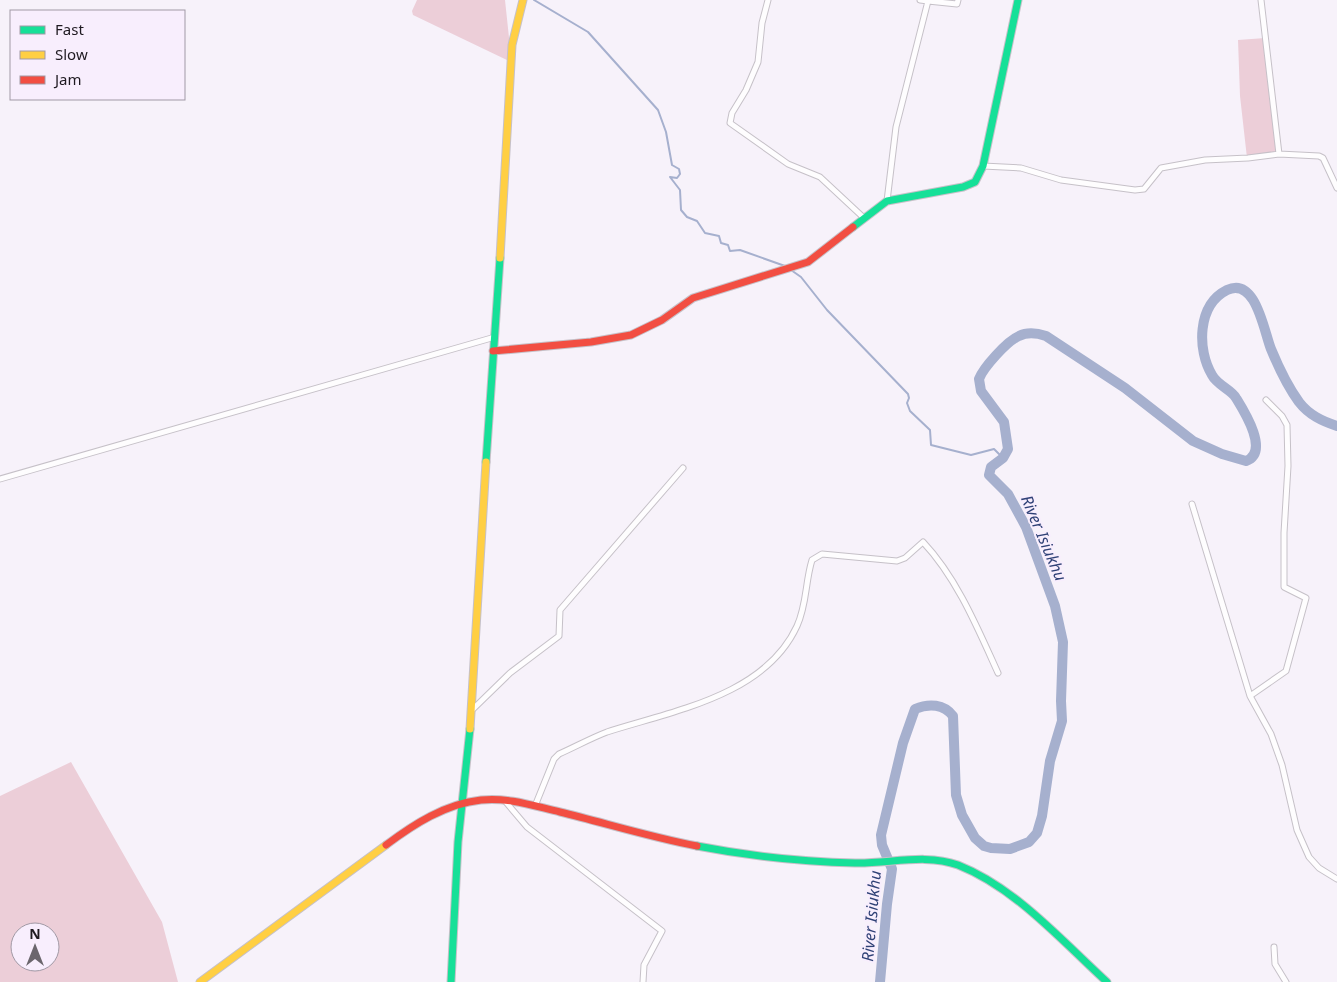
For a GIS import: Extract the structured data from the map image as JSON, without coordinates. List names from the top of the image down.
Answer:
{
  "water": ["River Isiukhu"],
  "legend": ["Fast", "Slow", "Jam"],
  "north": "top"
}
